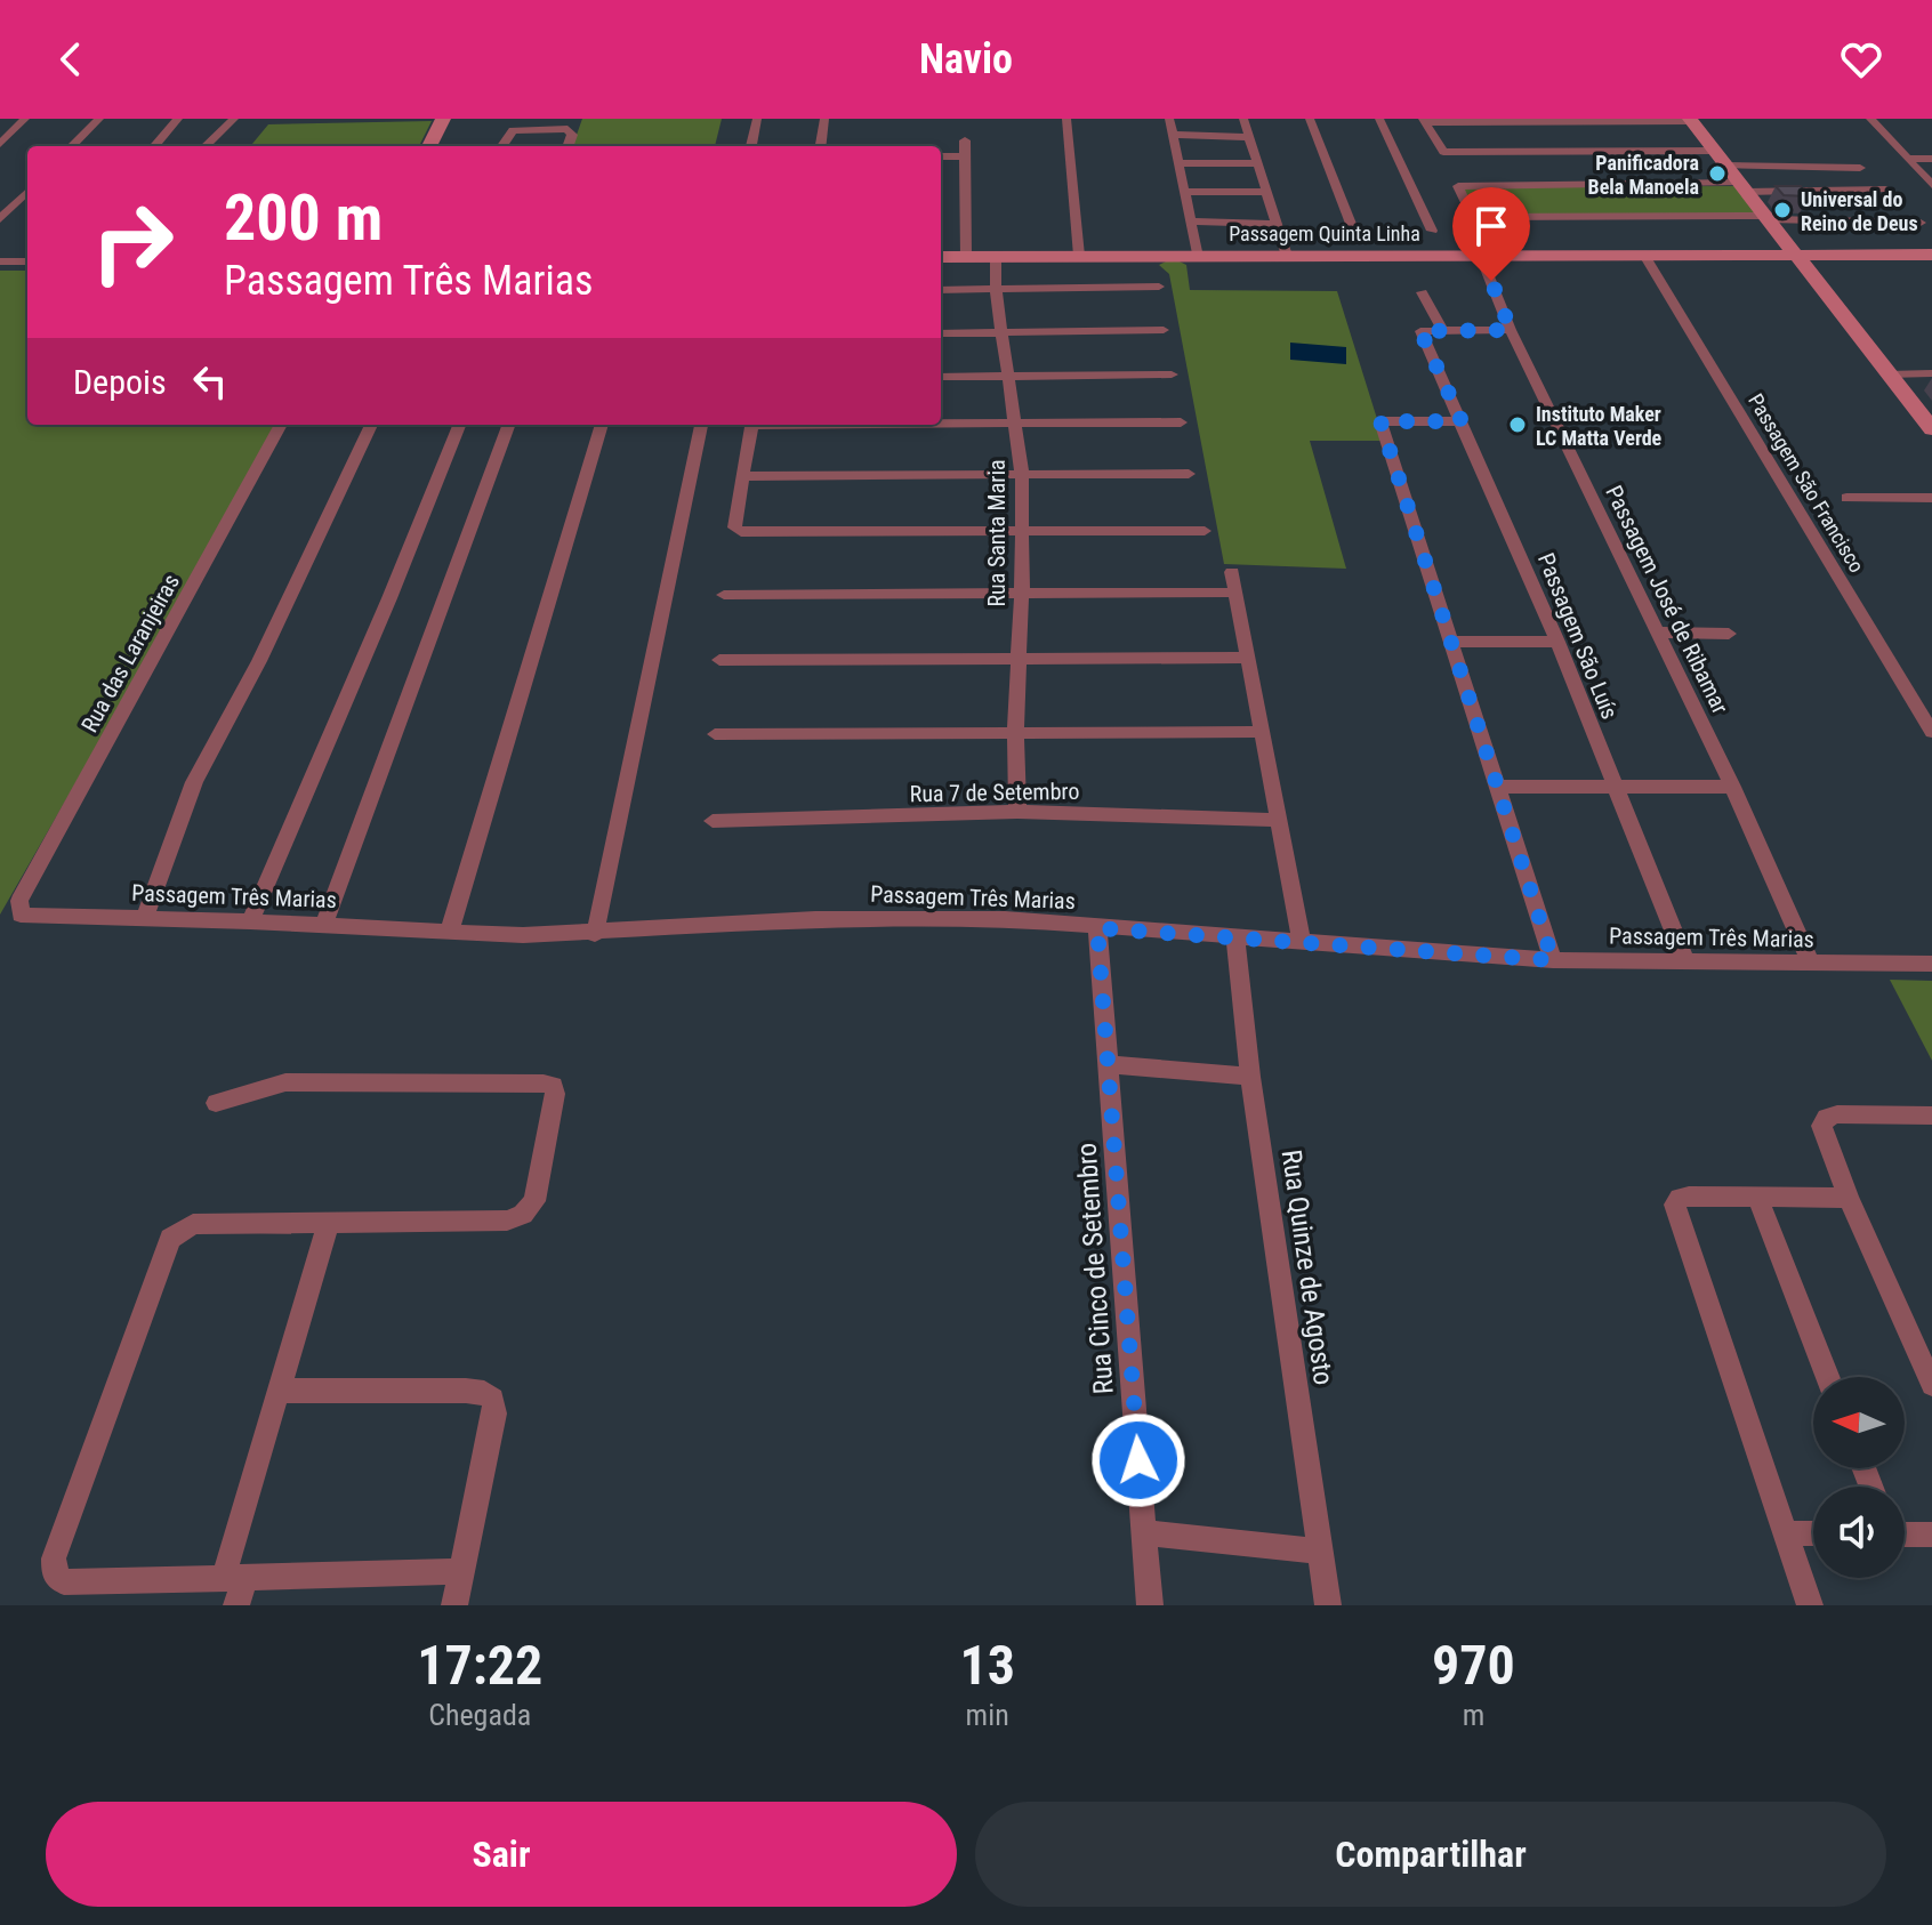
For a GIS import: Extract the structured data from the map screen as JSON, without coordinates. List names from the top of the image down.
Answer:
{
  "streets": {
    "street": [
      "Passagem Quinta Linha",
      "Passagem São Francisco",
      "Rua Santa Maria",
      "Passagem José de Ribamar",
      "Passagem São Luís",
      "Rua das Laranjeiras",
      "Rua 7 de Setembro",
      "Passagem Três Marias",
      "Rua Quinze de Agosto",
      "Rua Cinco de Setembro"
    ]
  },
  "crossings": [
    ["Passagem Quinta Linha", "Passagem São Francisco"],
    ["Passagem Quinta Linha", "Rua Santa Maria"],
    ["Passagem Quinta Linha", "Passagem José de Ribamar"],
    ["Rua Santa Maria", "Rua 7 de Setembro"],
    ["Passagem José de Ribamar", "Passagem Três Marias"],
    ["Passagem São Luís", "Passagem Três Marias"],
    ["Rua das Laranjeiras", "Passagem Três Marias"],
    ["Passagem Três Marias", "Rua Quinze de Agosto"],
    ["Passagem Três Marias", "Rua Cinco de Setembro"]
  ],
  "places": ["Panificadora Bela Manoela", "Universal do Reino de Deus", "Instituto Maker LC Matta Verde"],
  "north": "left",
  "page": {
    "header": "Navio",
    "turn": ["200 m", "Passagem Três Marias"],
    "then": "Depois",
    "eta": [
      "17:22",
      "Chegada",
      "13",
      "min",
      "970",
      "m"
    ],
    "buttons": ["Sair", "Compartilhar"]
  }
}
